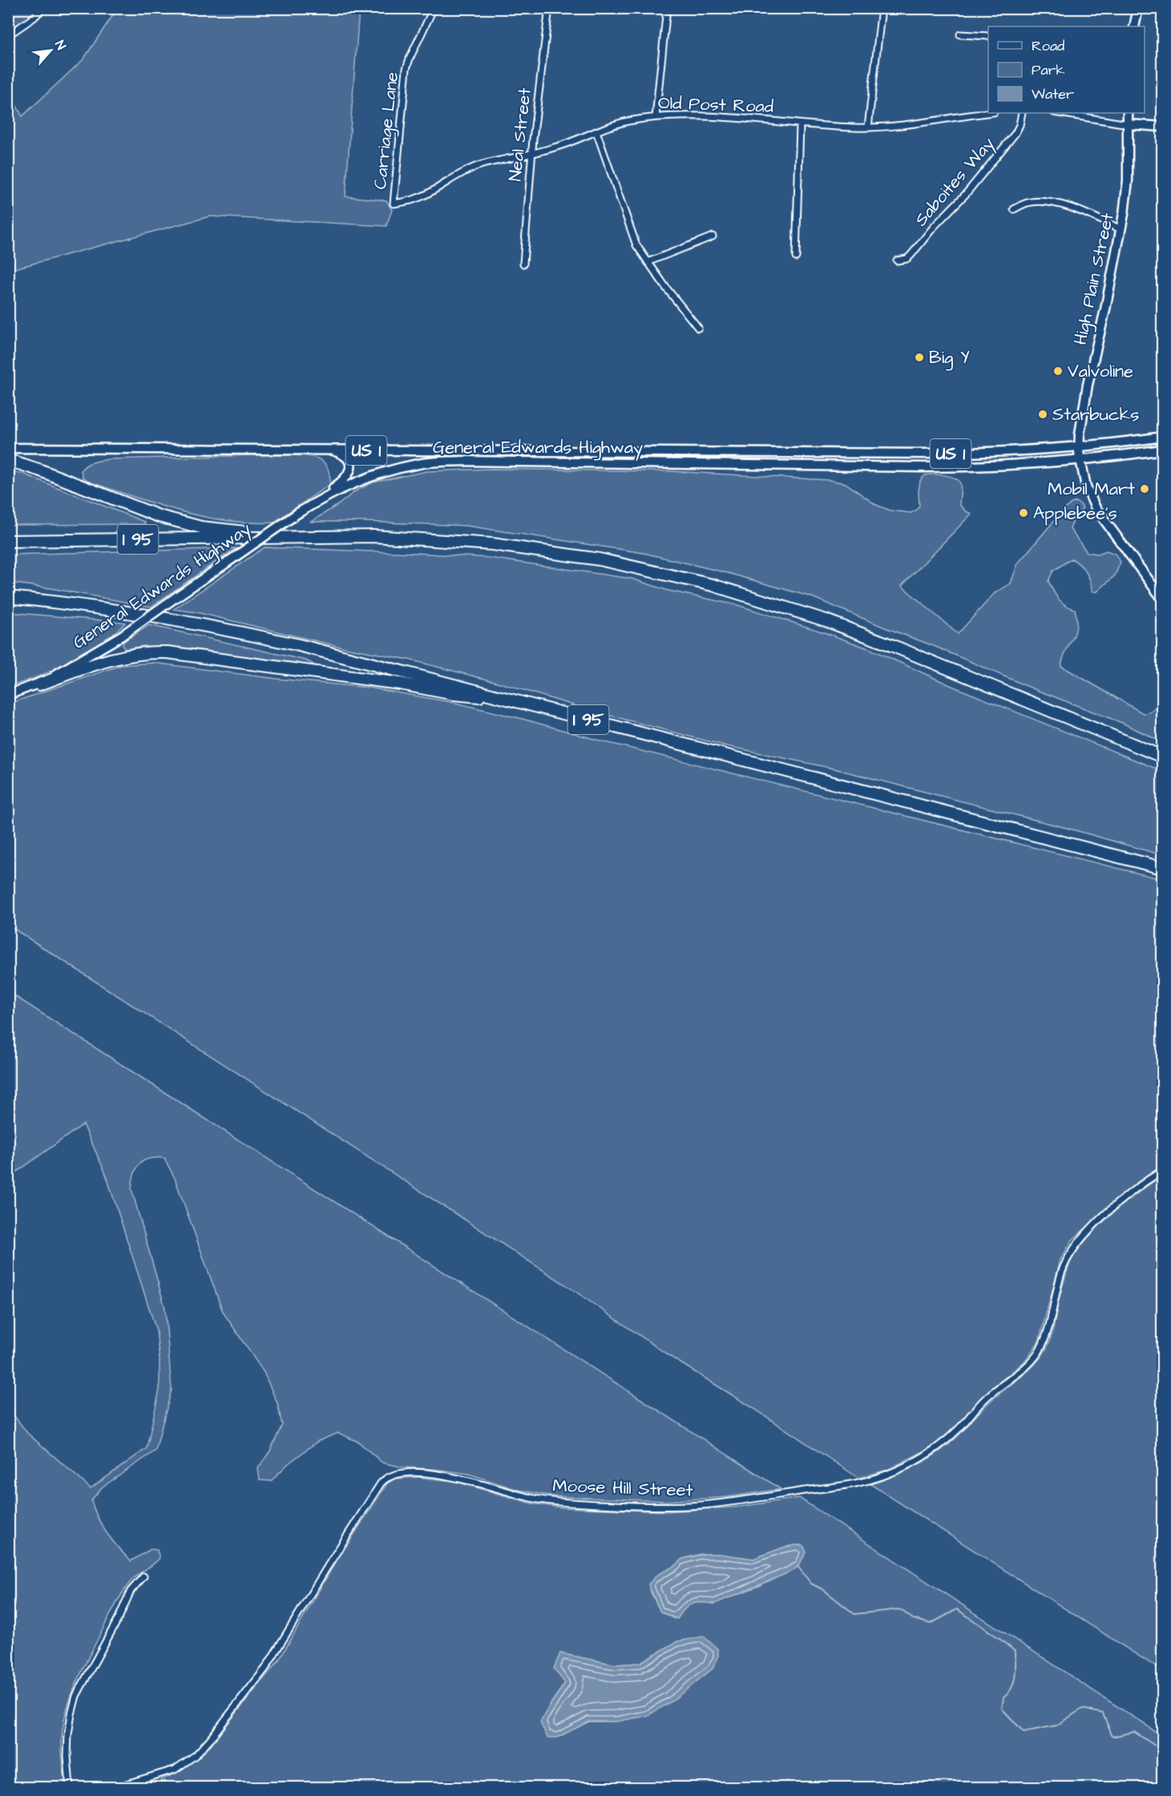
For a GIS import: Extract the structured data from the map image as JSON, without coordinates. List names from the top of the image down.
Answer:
{
  "streets": {
    "highway": ["I 95"],
    "main road": ["High Plain Street", "General Edwards Highway", "US 1"],
    "street": [
      "Old Post Road",
      "Carriage Lane",
      "Neal Street",
      "Saboites Way",
      "Moose Hill Street"
    ]
  },
  "crossings": [
    ["Old Post Road", "Carriage Lane"],
    ["Old Post Road", "Neal Street"],
    ["High Plain Street", "General Edwards Highway"],
    ["High Plain Street", "US 1"],
    ["General Edwards Highway", "US 1"]
  ],
  "places": [
    "Big Y",
    "Valvoline",
    "Starbucks",
    "Mobil Mart",
    "Applebee's"
  ],
  "legend": ["Road", "Park", "Water"],
  "north": "top right"
}
